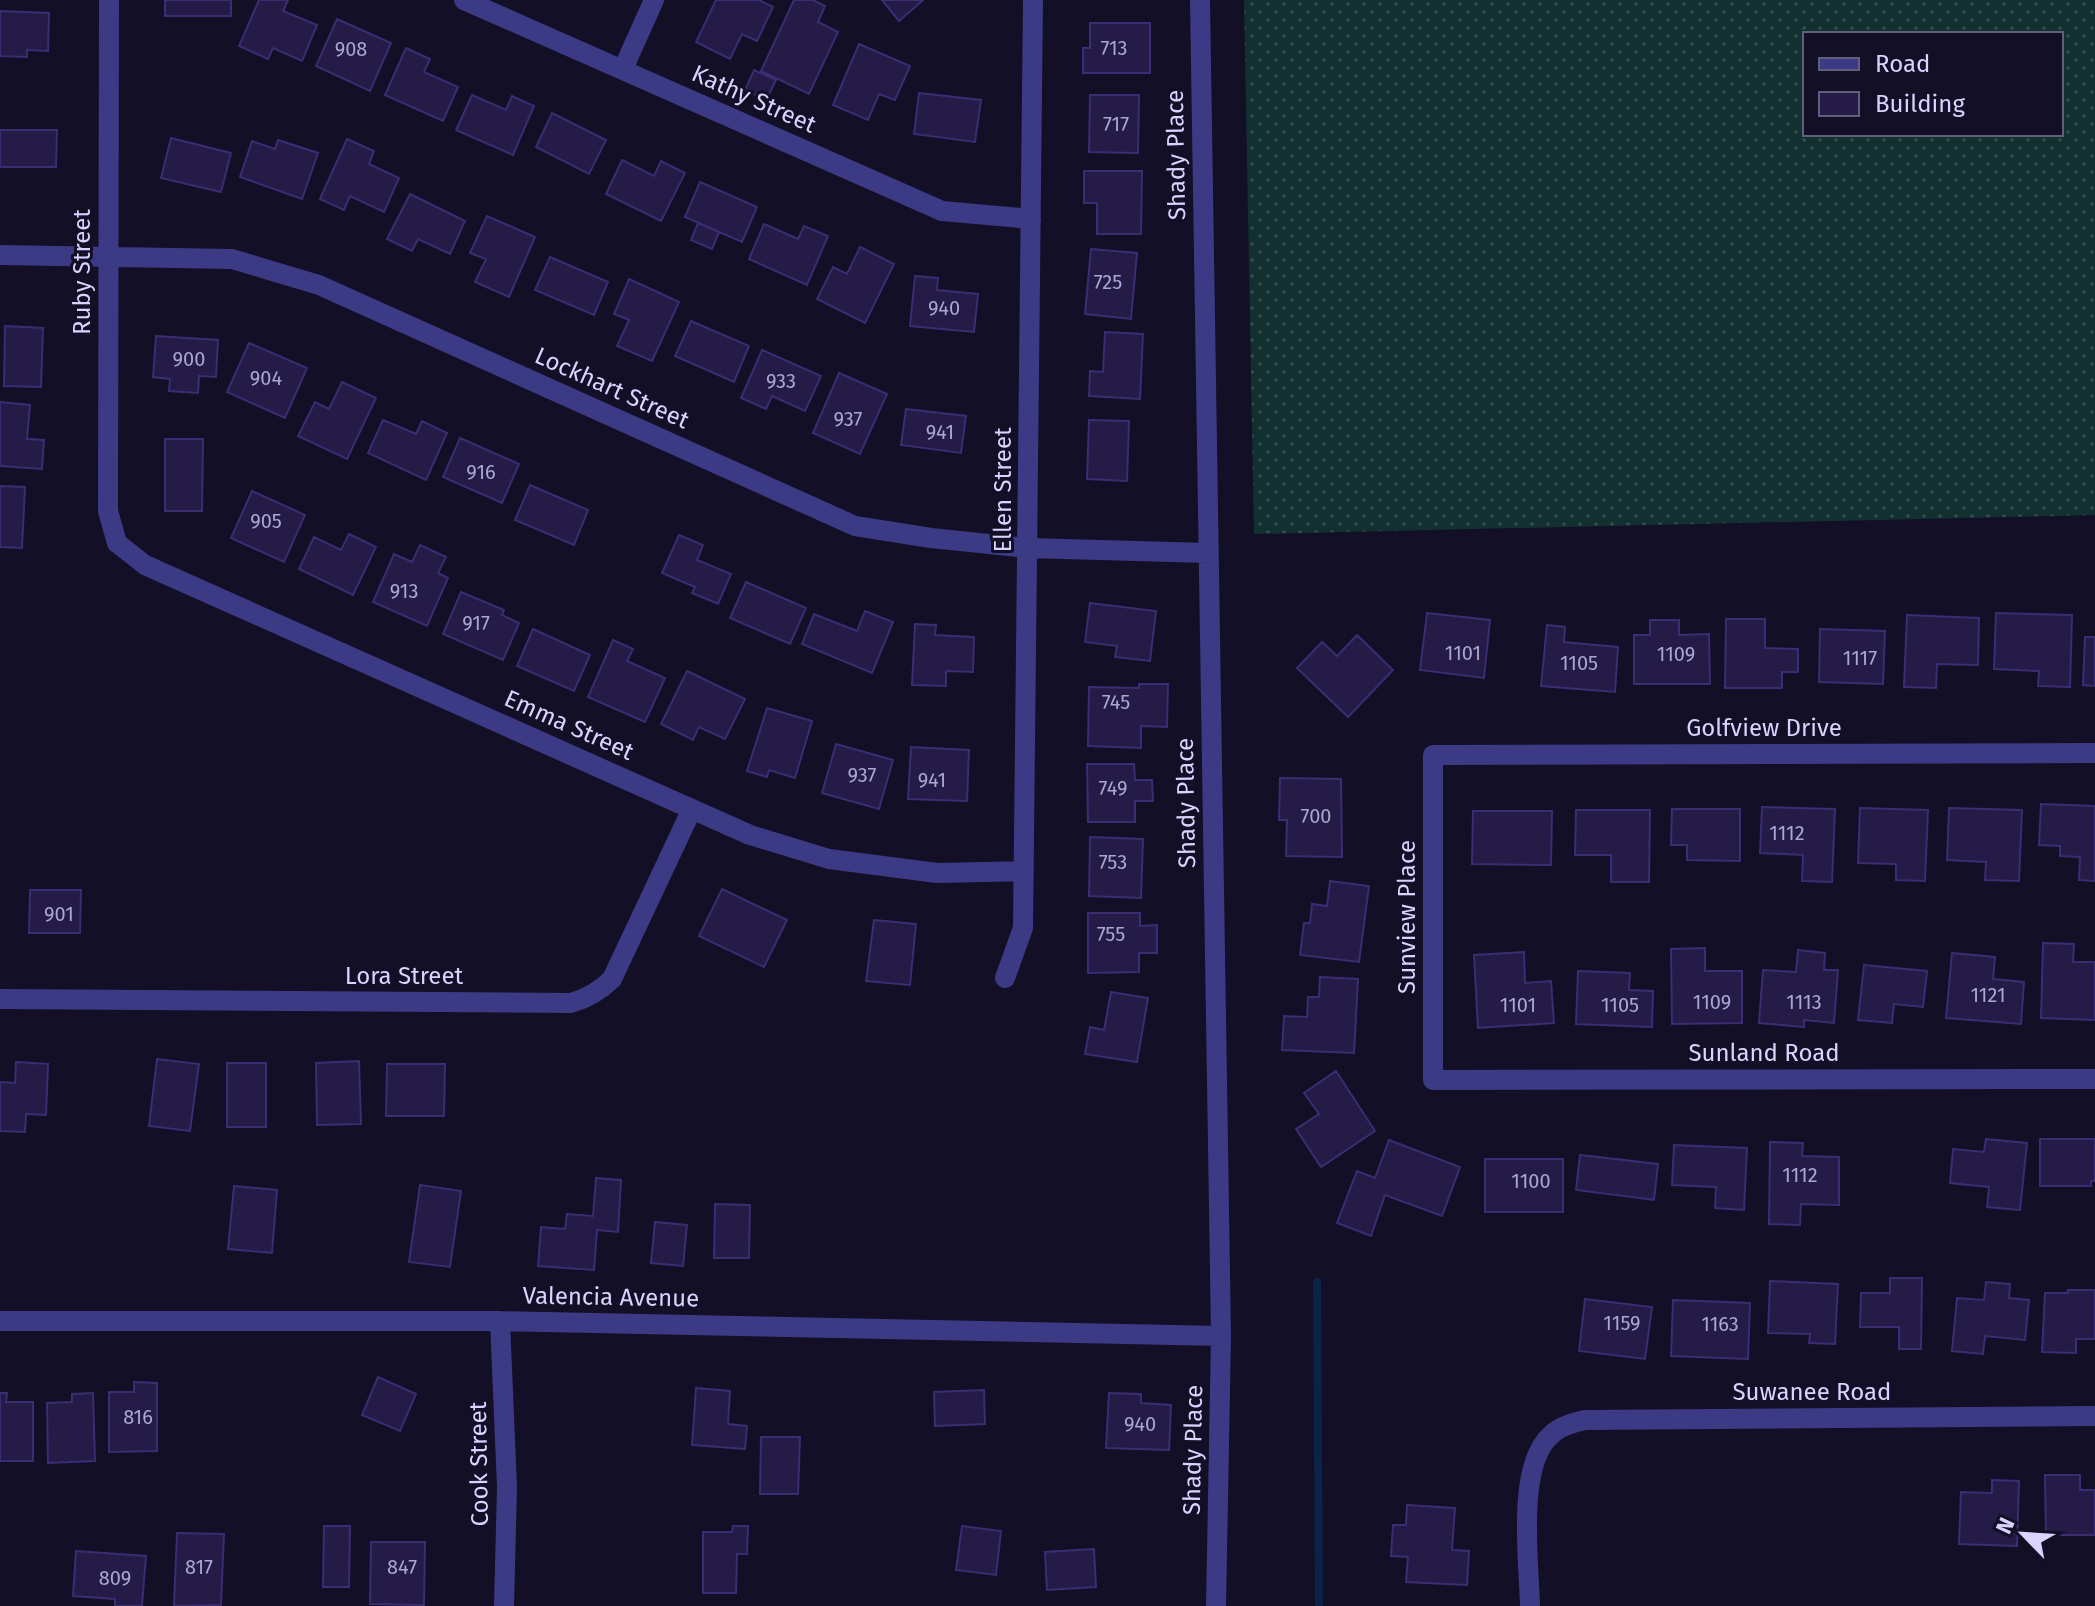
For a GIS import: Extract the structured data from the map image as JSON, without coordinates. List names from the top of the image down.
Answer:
{
  "streets": {
    "street": [
      "Kathy Street",
      "Shady Place",
      "Ruby Street",
      "Lockhart Street",
      "Ellen Street",
      "Emma Street",
      "Golfview Drive",
      "Sunview Place",
      "Lora Street",
      "Sunland Road",
      "Valencia Avenue",
      "Suwanee Road",
      "Cook Street"
    ]
  },
  "crossings": [
    ["Kathy Street", "Ellen Street"],
    ["Shady Place", "Lockhart Street"],
    ["Shady Place", "Valencia Avenue"],
    ["Ruby Street", "Lockhart Street"],
    ["Ruby Street", "Emma Street"],
    ["Lockhart Street", "Ellen Street"],
    ["Ellen Street", "Emma Street"],
    ["Emma Street", "Lora Street"],
    ["Golfview Drive", "Sunview Place"],
    ["Sunview Place", "Sunland Road"],
    ["Valencia Avenue", "Cook Street"]
  ],
  "house_numbers": [
    "713",
    "908",
    "717",
    "725",
    "940",
    "900",
    "904",
    "933",
    "937",
    "941",
    "916",
    "905",
    "913",
    "917",
    "1101",
    "1109",
    "1117",
    "1105",
    "745",
    "937",
    "941",
    "749",
    "700",
    "1112",
    "753",
    "901",
    "755",
    "1121",
    "1109",
    "1113",
    "1101",
    "1105",
    "1112",
    "1100",
    "1159",
    "1163",
    "816",
    "940",
    "817",
    "847",
    "809"
  ],
  "legend": ["Road", "Building"],
  "north": "top left"
}
